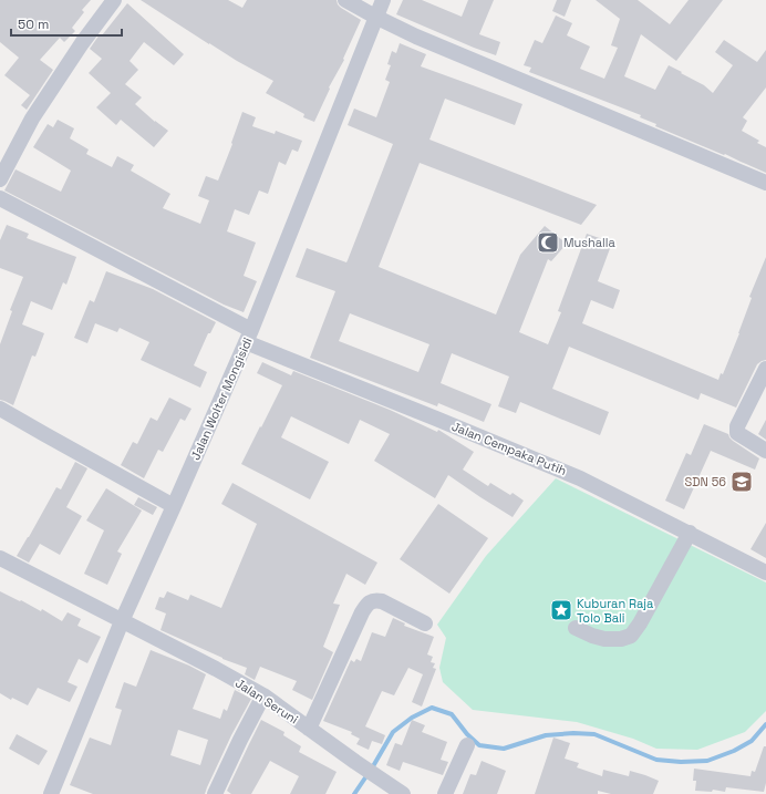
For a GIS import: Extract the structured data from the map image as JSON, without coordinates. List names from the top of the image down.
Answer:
{
  "streets": {
    "street": ["Jalan Wolter Mongisidi", "Jalan Cempaka Putih", "Jalan Seruni"]
  },
  "crossings": [
    ["Jalan Wolter Mongisidi", "Jalan Cempaka Putih"],
    ["Jalan Wolter Mongisidi", "Jalan Seruni"]
  ],
  "places": {
    "mosque": ["Mushalla"],
    "school or university": ["SDN 56"],
    "place": ["Kuburan Raja Tolo Bali"]
  },
  "scale_bar": "50 m"
}
